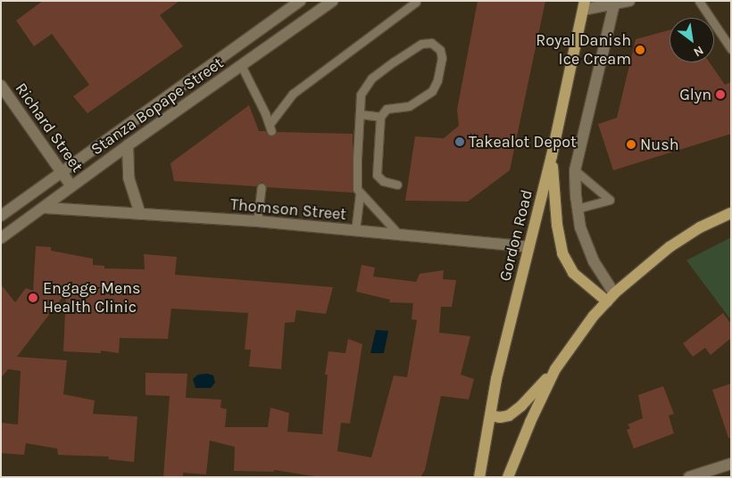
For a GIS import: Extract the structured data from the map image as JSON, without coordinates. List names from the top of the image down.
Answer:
{
  "streets": {
    "main road": ["Gordon Road"],
    "street": ["Stanza Bopape Street", "Richard Street", "Thomson Street"]
  },
  "crossings": [
    ["Stanza Bopape Street", "Richard Street"],
    ["Stanza Bopape Street", "Thomson Street"],
    ["Thomson Street", "Gordon Road"]
  ],
  "places": [
    "Royal Danish Ice Cream",
    "Glyn",
    "Takealot Depot",
    "Nush",
    "Engage Mens Health Clinic"
  ],
  "north": "bottom right"
}
